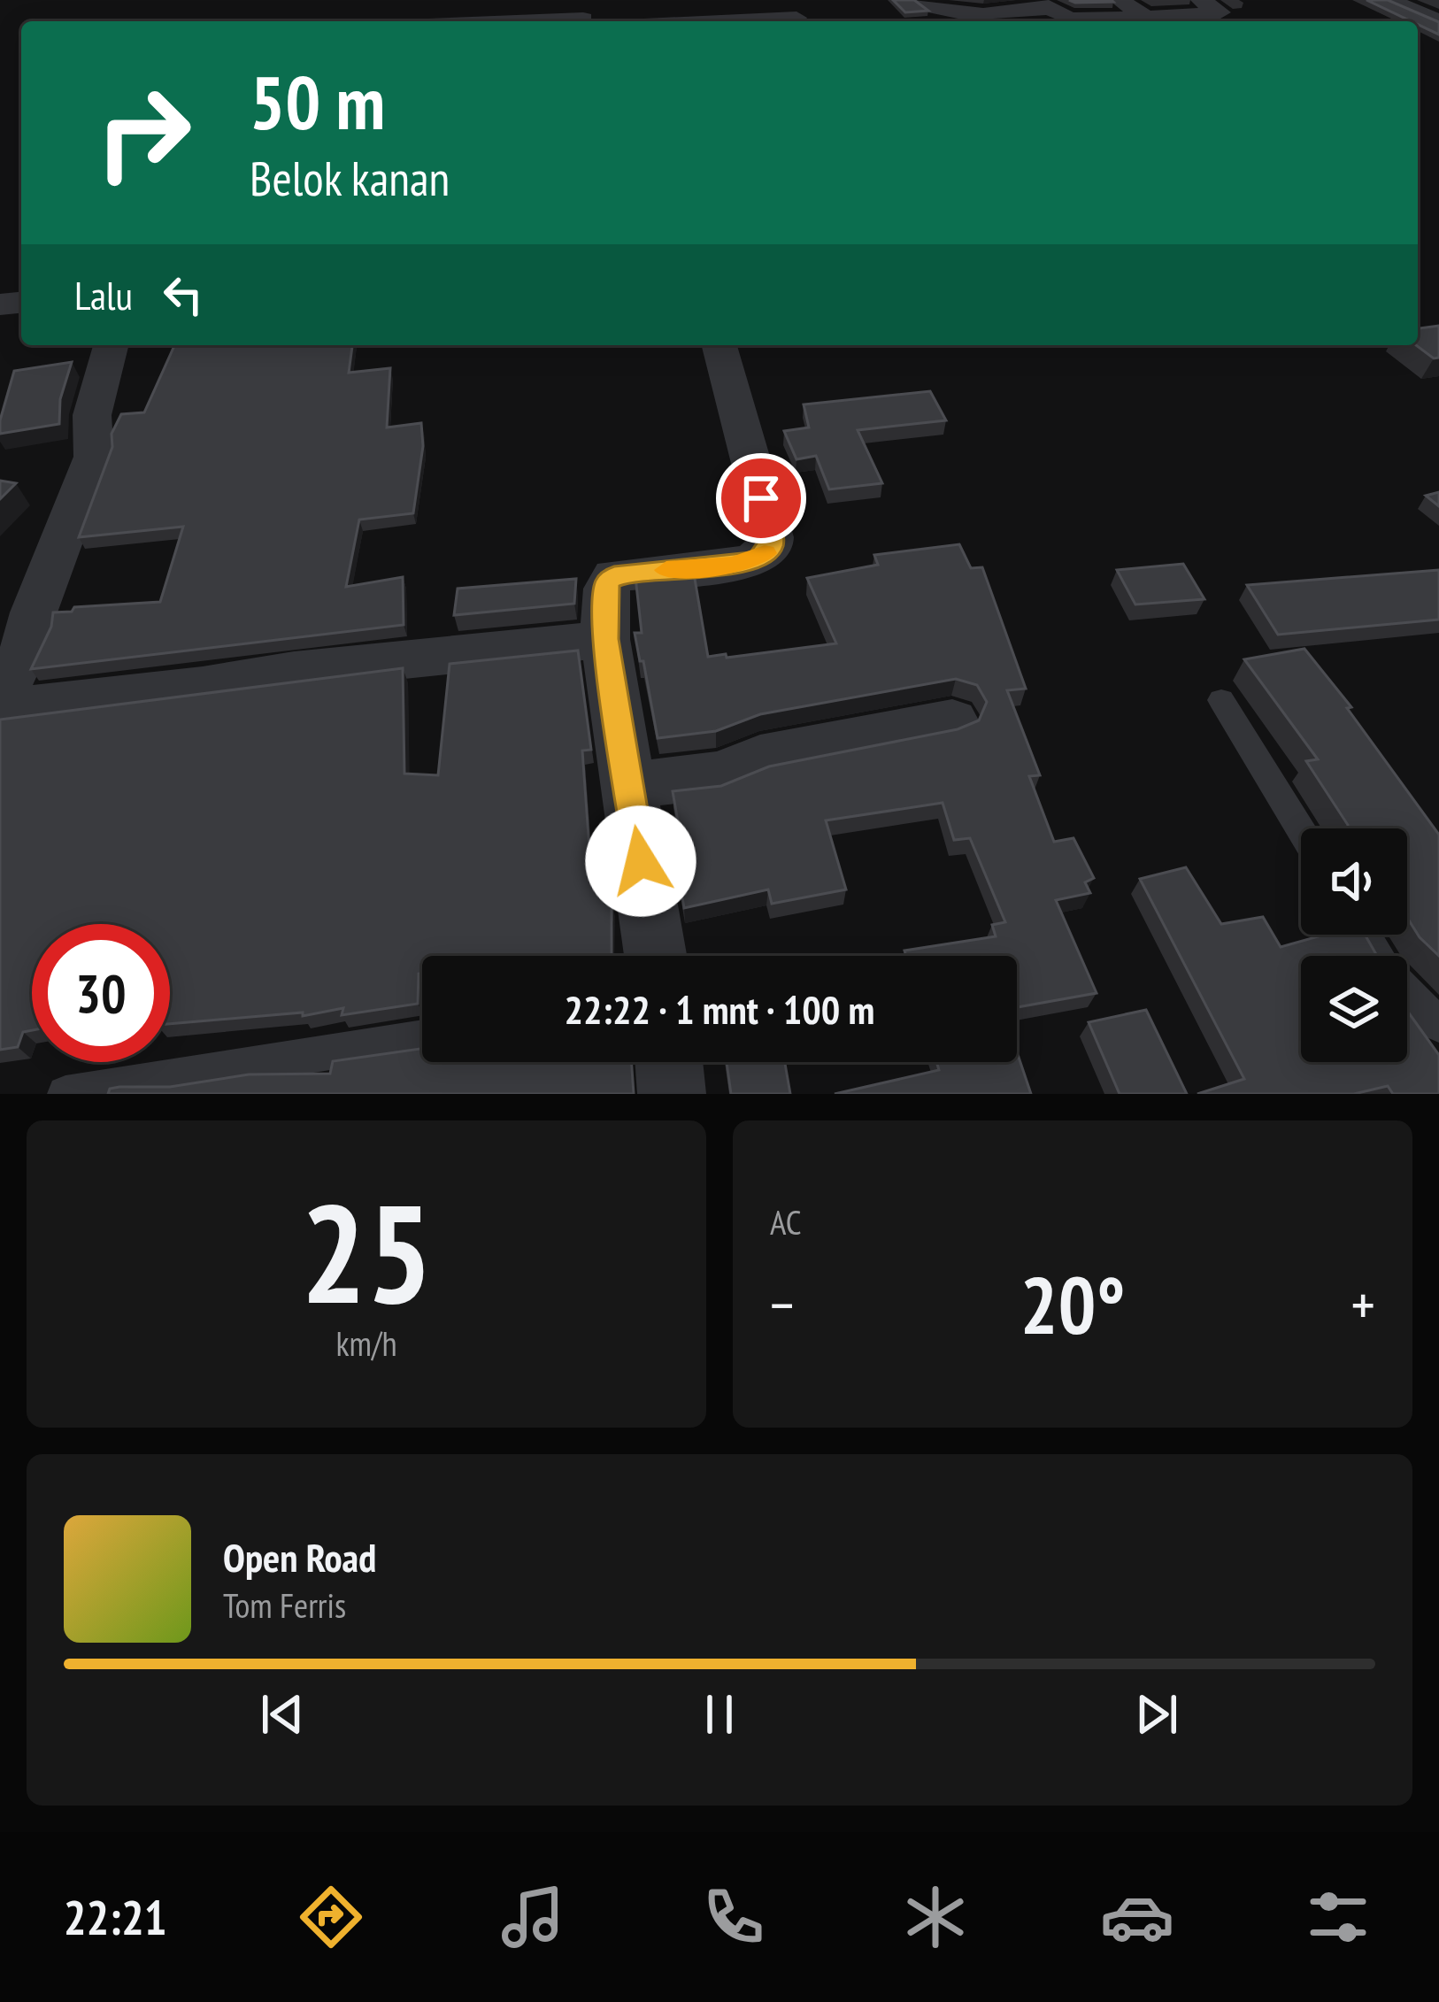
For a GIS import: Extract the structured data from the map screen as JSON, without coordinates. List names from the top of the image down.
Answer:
{
  "page": {
    "turn": ["50 m", "Belok kanan"],
    "then": "Lalu",
    "limit": "30",
    "trip": "22:22 · 1 mnt · 100 m",
    "tile": [
      ["25", "km/h"],
      "AC"
    ],
    "heat": ["−", "20°", "+"],
    "song": ["Open Road", "Tom Ferris"],
    "tabs": "22:21"
  }
}
